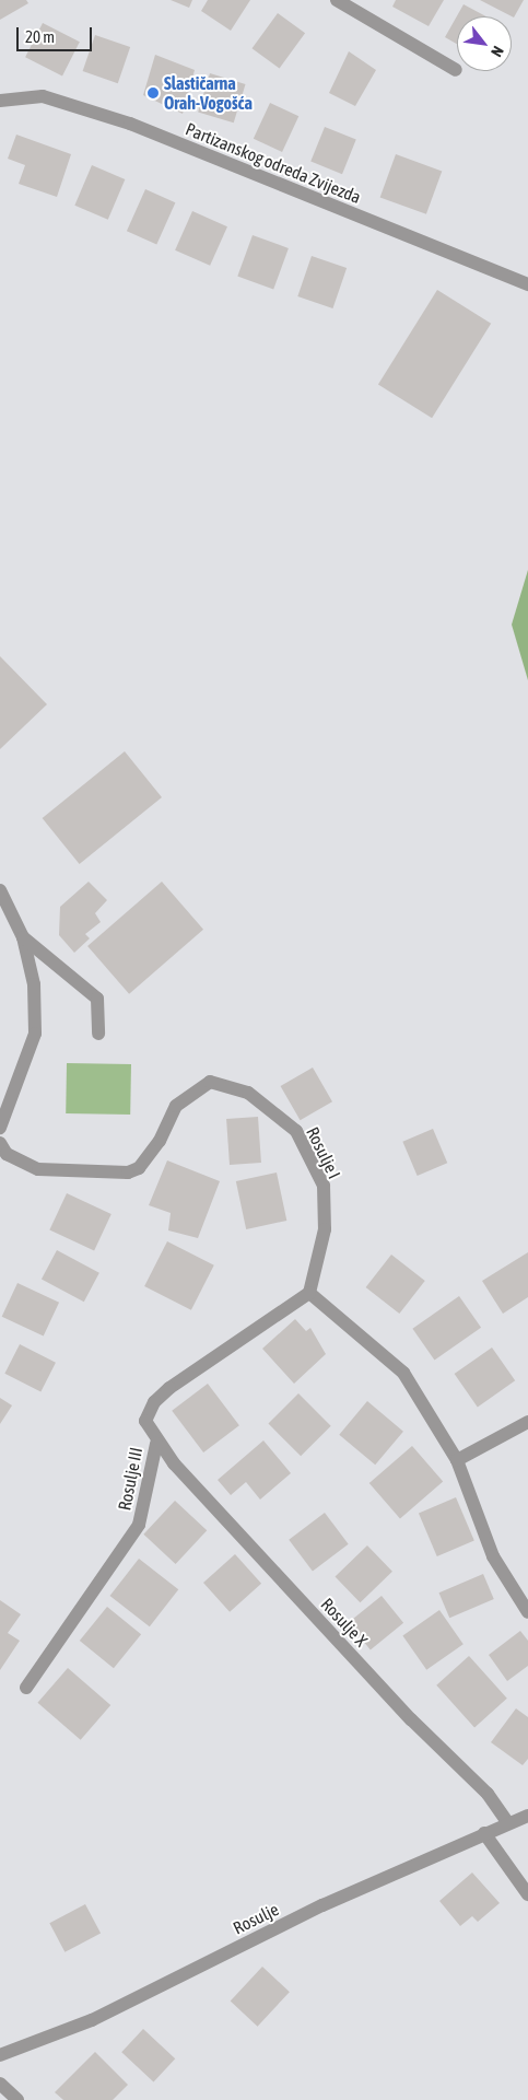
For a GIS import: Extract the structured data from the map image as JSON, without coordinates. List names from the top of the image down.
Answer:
{
  "streets": {
    "street": [
      "Partizanskog odreda Zvijezda",
      "Rosulje I",
      "Rosulje III",
      "Rosulje X",
      "Rosulje"
    ]
  },
  "crossings": [
    ["Rosulje I", "Rosulje III"],
    ["Rosulje III", "Rosulje X"],
    ["Rosulje X", "Rosulje"]
  ],
  "places": ["Slastičarna Orah-Vogošća"],
  "scale_bar": "20 m",
  "north": "bottom right"
}
